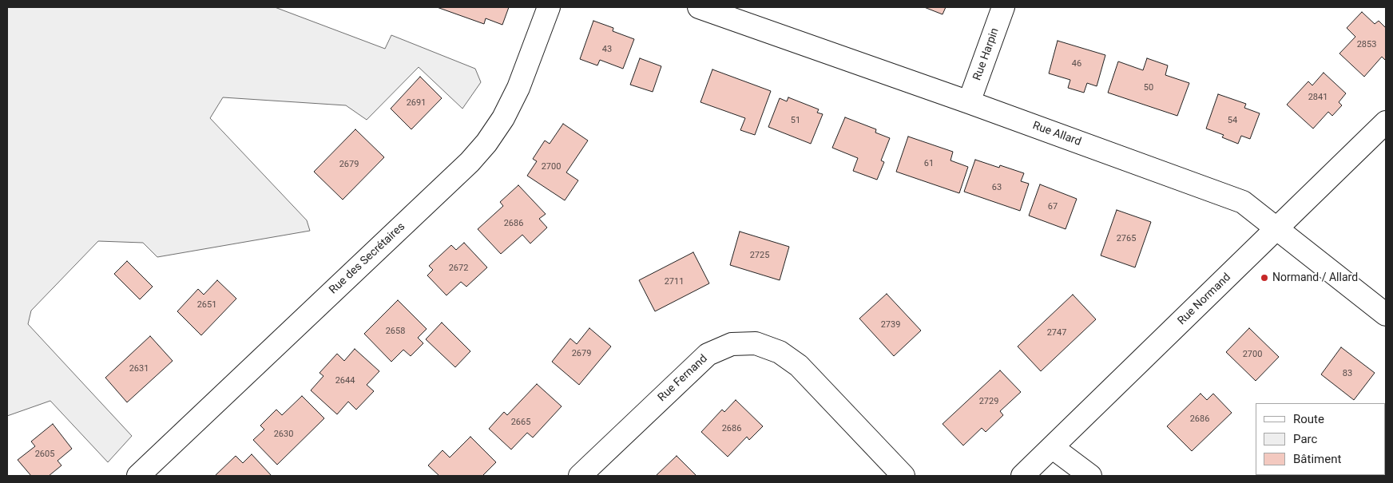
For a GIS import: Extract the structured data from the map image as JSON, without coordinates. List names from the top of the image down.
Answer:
{
  "streets": {
    "street": [
      "Rue Harpin",
      "Rue Allard",
      "Rue des Secrétaires",
      "Rue Normand",
      "Rue Fernand"
    ]
  },
  "crossings": [
    ["Rue Harpin", "Rue Allard"],
    ["Rue Allard", "Rue Normand"]
  ],
  "places": ["Normand / Allard"],
  "house_numbers": [
    "2853",
    "43",
    "46",
    "50",
    "2841",
    "2691",
    "51",
    "54",
    "61",
    "2679",
    "2700",
    "63",
    "67",
    "2686",
    "2765",
    "2725",
    "2672",
    "2711",
    "2651",
    "2739",
    "2658",
    "2747",
    "2679",
    "2700",
    "2631",
    "83",
    "2644",
    "2729",
    "2686",
    "2665",
    "2686",
    "2630",
    "2605"
  ],
  "legend": ["Route", "Parc", "Bâtiment"]
}
